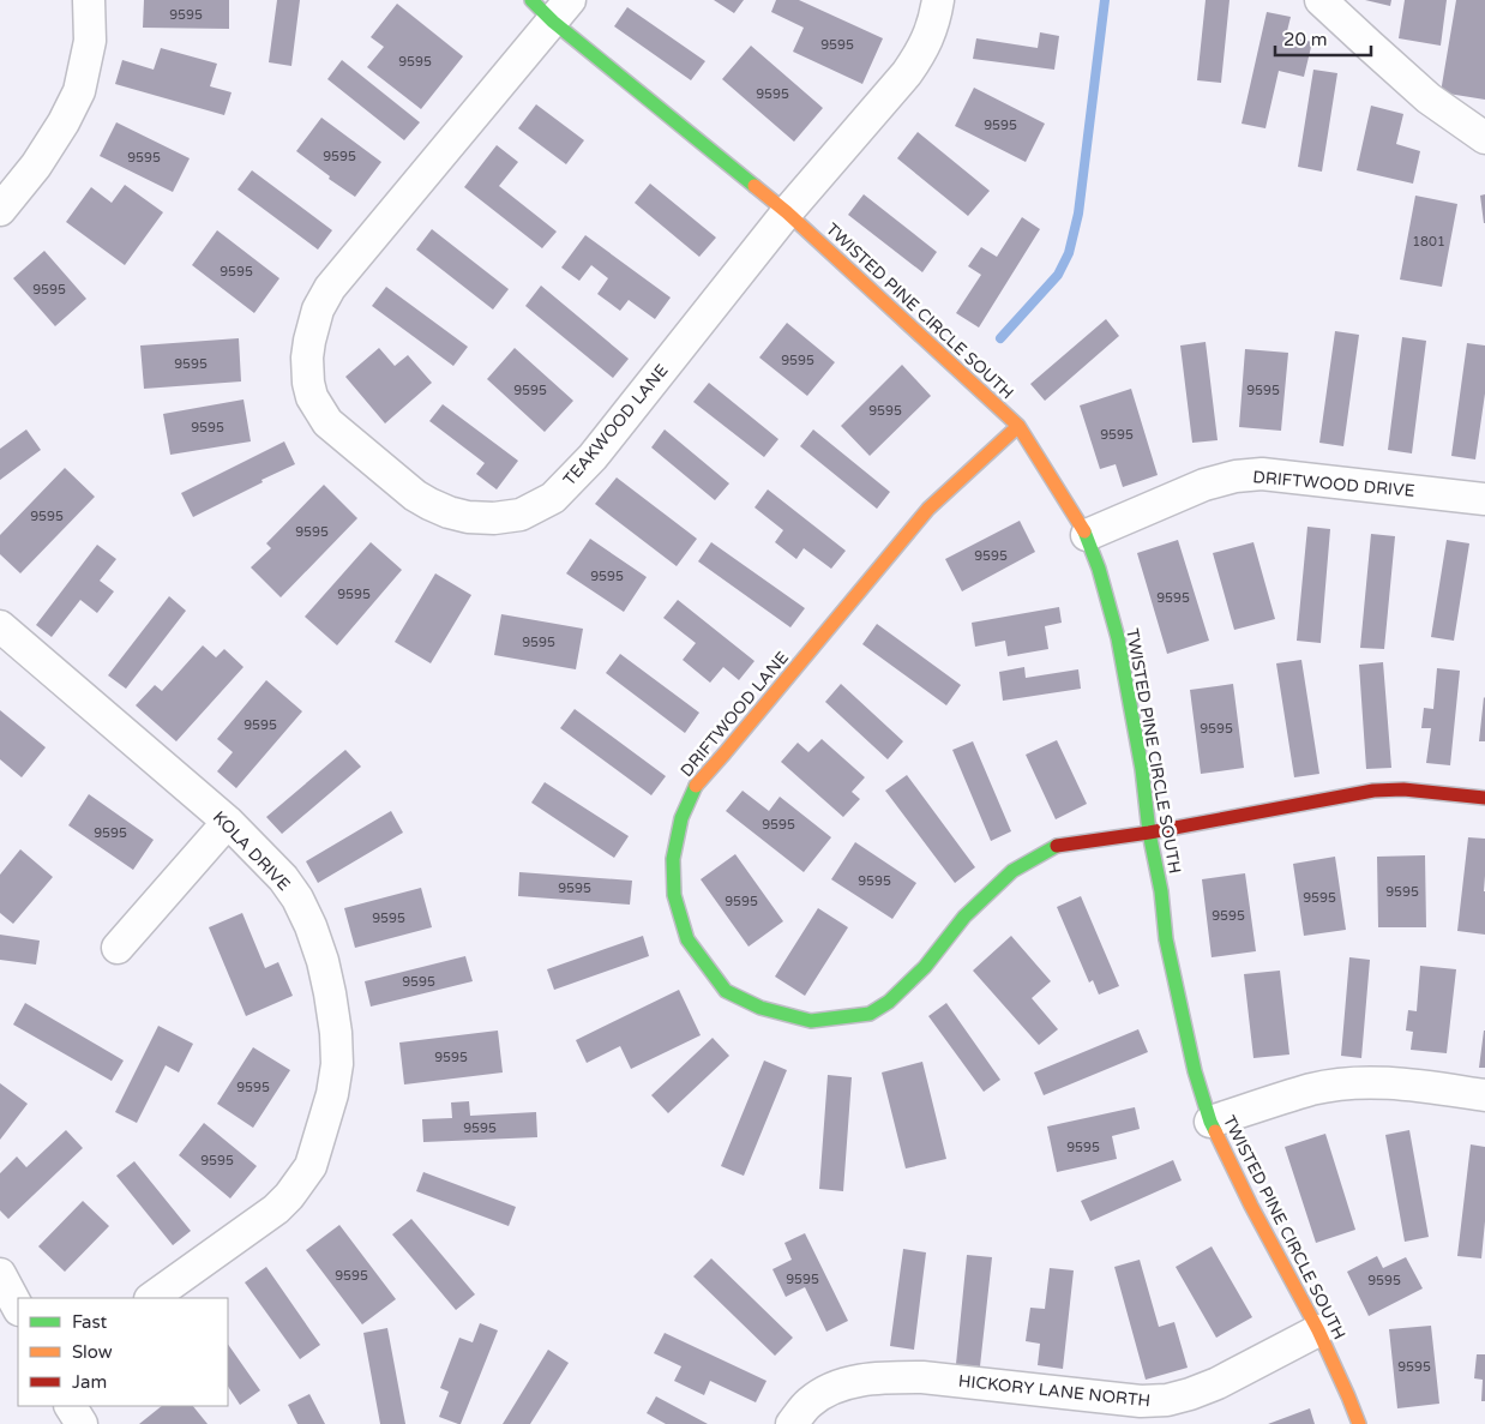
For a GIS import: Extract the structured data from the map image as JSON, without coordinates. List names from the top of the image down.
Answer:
{
  "streets": {
    "street": [
      "TWISTED PINE CIRCLE SOUTH",
      "TEAKWOOD LANE",
      "DRIFTWOOD DRIVE",
      "DRIFTWOOD LANE",
      "KOLA DRIVE",
      "HICKORY LANE NORTH"
    ]
  },
  "crossings": [
    ["TWISTED PINE CIRCLE SOUTH", "TEAKWOOD LANE"],
    ["TWISTED PINE CIRCLE SOUTH", "DRIFTWOOD DRIVE"],
    ["TWISTED PINE CIRCLE SOUTH", "DRIFTWOOD LANE"],
    ["TWISTED PINE CIRCLE SOUTH", "HICKORY LANE NORTH"]
  ],
  "house_numbers": [
    "9595",
    "9595",
    "9595",
    "9595",
    "9595",
    "9595",
    "9595",
    "1801",
    "9595",
    "9595",
    "9595",
    "9595",
    "9595",
    "9595",
    "9595",
    "9595",
    "9595",
    "9595",
    "9595",
    "9595",
    "9595",
    "9595",
    "9595",
    "9595",
    "9595",
    "9595",
    "9595",
    "9595",
    "9595",
    "9595",
    "9595",
    "9595",
    "9595",
    "9595",
    "9595",
    "9595",
    "9595",
    "9595",
    "9595",
    "9595",
    "9595",
    "9595",
    "9595",
    "9595",
    "9595"
  ],
  "legend": ["Fast", "Slow", "Jam"],
  "scale_bar": "20 m"
}
